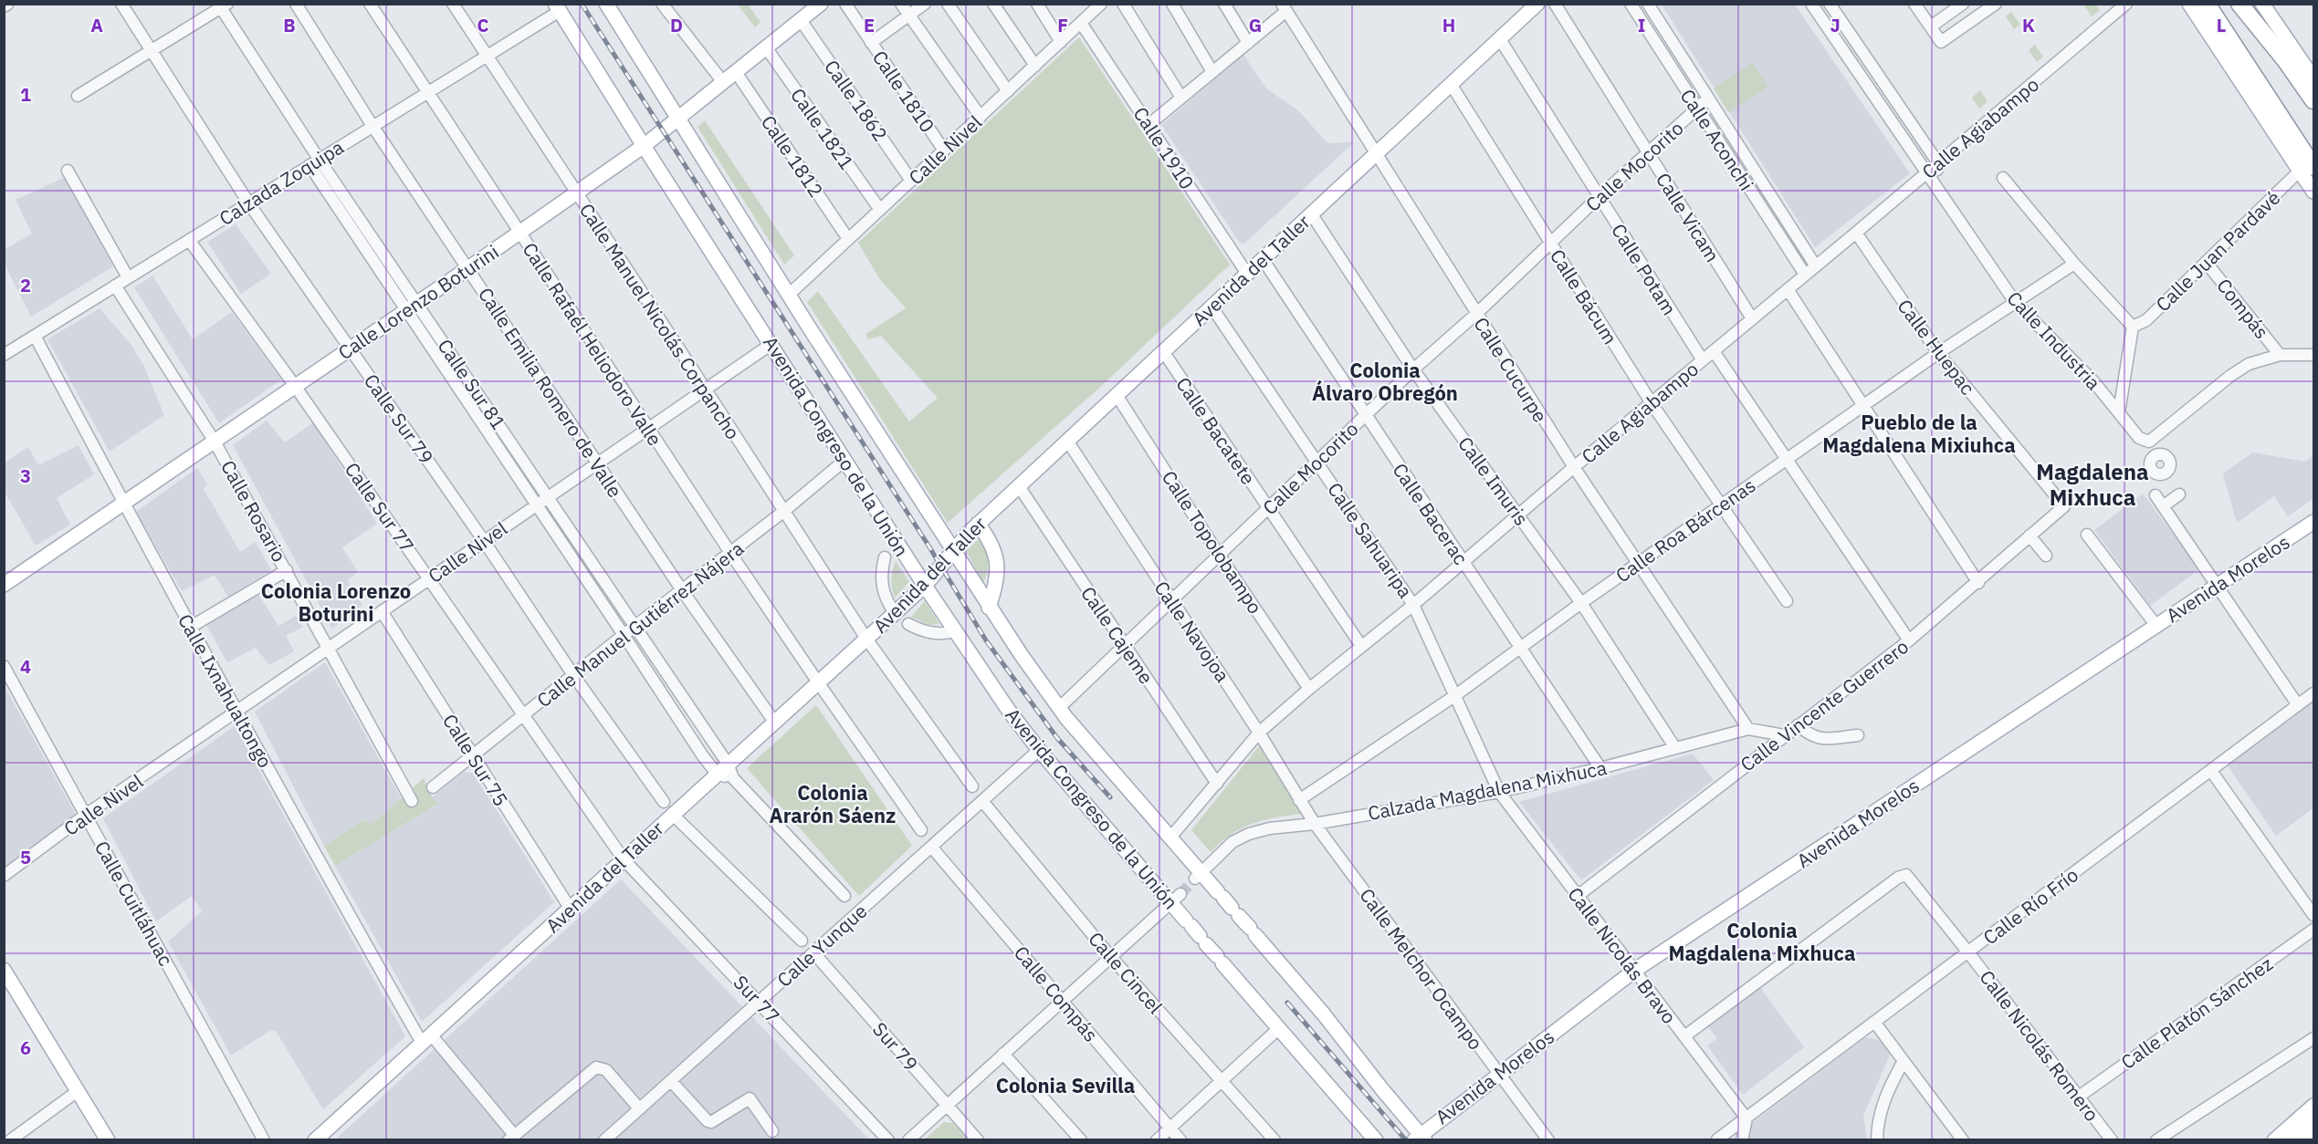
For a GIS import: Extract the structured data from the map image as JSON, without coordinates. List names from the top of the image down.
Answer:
{
  "streets": {
    "main road": [
      "Avenida del Taller",
      "Calle Lorenzo Boturini",
      "Avenida Congreso de la Unión",
      "Avenida Morelos"
    ],
    "street": [
      "Calle 1810",
      "Calle 1862",
      "Calle Agiabampo",
      "Calle 1821",
      "Calle Aconchi",
      "Calle 1910",
      "Calle Nivel",
      "Calle 1812",
      "Calle Mocorito",
      "Calzada Zoquipa",
      "Calle Vicam",
      "Calle Juan Pardavé",
      "Calle Potam",
      "Calle Bácum",
      "Compás",
      "Calle Manuel Nicolás Corpancho",
      "Calle Industria",
      "Calle Rafaél Heliodoro Valle",
      "Calle Huepac",
      "Calle Cucurpe",
      "Calle Sur 81",
      "Calle Emilia Romero de Valle",
      "Calle Sur 79",
      "Calle Bacatete",
      "Calle Imuris",
      "Calle Sur 77",
      "Calle Rosario",
      "Calle Bacerac",
      "Calle Roa Bárcenas",
      "Calle Sahuaripa",
      "Calle Topolobampo",
      "Calle Manuel Gutiérrez Nájera",
      "Calle Navojoa",
      "Calle Cajeme",
      "Calle Ixnahualtongo",
      "Calle Vincente Guerrero",
      "Calle Sur 75",
      "Calzada Magdalena Mixhuca",
      "Calle Cuitláhuac",
      "Calle Río Frío",
      "Calle Yunque",
      "Calle Nicolás Bravo",
      "Calle Melchor Ocampo",
      "Calle Cincel",
      "Calle Compás",
      "Sur 77",
      "Calle Platón Sánchez",
      "Calle Nicolás Romero",
      "Sur 79"
    ]
  },
  "crossings": [
    ["Calle 1810", "Calle Nivel"],
    ["Calle 1862", "Calle Nivel"],
    ["Calle 1862", "Calle Lorenzo Boturini"],
    ["Calle Agiabampo", "Calle Aconchi"],
    ["Calle Agiabampo", "Calle Vicam"],
    ["Calle Agiabampo", "Calle Potam"],
    ["Calle Agiabampo", "Calle Bácum"],
    ["Calle Agiabampo", "Calle Industria"],
    ["Calle Agiabampo", "Calle Huepac"],
    ["Calle Agiabampo", "Calle Cucurpe"],
    ["Calle Agiabampo", "Calle Bacatete"],
    ["Calle Agiabampo", "Avenida Congreso de la Unión"],
    ["Calle Agiabampo", "Calle Imuris"],
    ["Calle Agiabampo", "Calle Bacerac"],
    ["Calle Agiabampo", "Calle Sahuaripa"],
    ["Calle Agiabampo", "Calle Topolobampo"],
    ["Calle Agiabampo", "Calle Navojoa"],
    ["Calle Agiabampo", "Calle Cajeme"],
    ["Calle 1821", "Calle Nivel"],
    ["Calle 1821", "Calle Lorenzo Boturini"],
    ["Calle Aconchi", "Calle Mocorito"],
    ["Calle 1910", "Calle Nivel"],
    ["Calle 1910", "Avenida del Taller"],
    ["Calle Nivel", "Calle 1812"],
    ["Calle Nivel", "Calle Manuel Nicolás Corpancho"],
    ["Calle Nivel", "Calle Rafaél Heliodoro Valle"],
    ["Calle Nivel", "Calle Sur 81"],
    ["Calle Nivel", "Calle Emilia Romero de Valle"],
    ["Calle Nivel", "Calle Sur 79"],
    ["Calle Nivel", "Avenida Congreso de la Unión"],
    ["Calle Nivel", "Calle Sur 77"],
    ["Calle Nivel", "Calle Rosario"],
    ["Calle Nivel", "Calle Ixnahualtongo"],
    ["Calle Nivel", "Calle Sur 75"],
    ["Calle Nivel", "Calle Cuitláhuac"],
    ["Calle 1812", "Calle Lorenzo Boturini"],
    ["Calle Mocorito", "Calle Vicam"],
    ["Calle Mocorito", "Calle Potam"],
    ["Calle Mocorito", "Calle Bácum"],
    ["Calle Mocorito", "Calle Cucurpe"],
    ["Calle Mocorito", "Calle Bacatete"],
    ["Calle Mocorito", "Avenida Congreso de la Unión"],
    ["Calle Mocorito", "Calle Imuris"],
    ["Calle Mocorito", "Calle Bacerac"],
    ["Calle Mocorito", "Calle Sahuaripa"],
    ["Calle Mocorito", "Calle Topolobampo"],
    ["Calle Mocorito", "Calle Navojoa"],
    ["Calle Mocorito", "Calle Cajeme"],
    ["Calzada Zoquipa", "Calle Manuel Nicolás Corpancho"],
    ["Calzada Zoquipa", "Calle Rafaél Heliodoro Valle"],
    ["Calzada Zoquipa", "Calle Sur 81"],
    ["Calzada Zoquipa", "Calle Emilia Romero de Valle"],
    ["Calzada Zoquipa", "Calle Sur 79"],
    ["Calzada Zoquipa", "Avenida Congreso de la Unión"],
    ["Calzada Zoquipa", "Calle Sur 77"],
    ["Calzada Zoquipa", "Calle Rosario"],
    ["Calzada Zoquipa", "Calle Ixnahualtongo"],
    ["Calle Juan Pardavé", "Compás"],
    ["Calle Potam", "Avenida del Taller"],
    ["Avenida del Taller", "Calle Bácum"],
    ["Avenida del Taller", "Calle Manuel Nicolás Corpancho"],
    ["Avenida del Taller", "Calle Rafaél Heliodoro Valle"],
    ["Avenida del Taller", "Calle Cucurpe"],
    ["Avenida del Taller", "Calle Sur 81"],
    ["Avenida del Taller", "Calle Emilia Romero de Valle"],
    ["Avenida del Taller", "Calle Bacatete"],
    ["Avenida del Taller", "Avenida Congreso de la Unión"],
    ["Avenida del Taller", "Calle Imuris"],
    ["Avenida del Taller", "Calle Sur 77"],
    ["Avenida del Taller", "Calle Bacerac"],
    ["Avenida del Taller", "Calle Sahuaripa"],
    ["Avenida del Taller", "Calle Topolobampo"],
    ["Avenida del Taller", "Calle Navojoa"],
    ["Avenida del Taller", "Calle Cajeme"],
    ["Avenida del Taller", "Calle Ixnahualtongo"],
    ["Avenida del Taller", "Calle Sur 75"],
    ["Avenida del Taller", "Sur 77"],
    ["Calle Bácum", "Calle Roa Bárcenas"],
    ["Calle Lorenzo Boturini", "Calle Manuel Nicolás Corpancho"],
    ["Calle Lorenzo Boturini", "Calle Rafaél Heliodoro Valle"],
    ["Calle Lorenzo Boturini", "Calle Sur 81"],
    ["Calle Lorenzo Boturini", "Calle Emilia Romero de Valle"],
    ["Calle Lorenzo Boturini", "Calle Sur 79"],
    ["Calle Lorenzo Boturini", "Avenida Congreso de la Unión"],
    ["Calle Lorenzo Boturini", "Calle Sur 77"],
    ["Calle Lorenzo Boturini", "Calle Rosario"],
    ["Calle Lorenzo Boturini", "Calle Ixnahualtongo"],
    ["Calle Manuel Nicolás Corpancho", "Calle Manuel Gutiérrez Nájera"],
    ["Calle Industria", "Calle Roa Bárcenas"],
    ["Calle Rafaél Heliodoro Valle", "Calle Manuel Gutiérrez Nájera"],
    ["Calle Huepac", "Calle Roa Bárcenas"],
    ["Calle Huepac", "Calle Vincente Guerrero"],
    ["Calle Cucurpe", "Calle Roa Bárcenas"],
    ["Calle Cucurpe", "Calzada Magdalena Mixhuca"],
    ["Calle Sur 81", "Calle Manuel Gutiérrez Nájera"],
    ["Calle Emilia Romero de Valle", "Calle Manuel Gutiérrez Nájera"],
    ["Calle Sur 79", "Calle Manuel Gutiérrez Nájera"],
    ["Avenida Congreso de la Unión", "Avenida Morelos"],
    ["Avenida Congreso de la Unión", "Calle Manuel Gutiérrez Nájera"],
    ["Avenida Congreso de la Unión", "Calzada Magdalena Mixhuca"],
    ["Avenida Congreso de la Unión", "Calle Yunque"],
    ["Calle Imuris", "Calle Roa Bárcenas"],
    ["Calle Imuris", "Calzada Magdalena Mixhuca"],
    ["Calle Sur 77", "Calle Manuel Gutiérrez Nájera"],
    ["Calle Sur 77", "Sur 77"],
    ["Calle Bacerac", "Calle Roa Bárcenas"],
    ["Calle Bacerac", "Calzada Magdalena Mixhuca"],
    ["Calle Roa Bárcenas", "Calle Sahuaripa"],
    ["Calle Roa Bárcenas", "Calle Navojoa"],
    ["Calle Sahuaripa", "Calzada Magdalena Mixhuca"],
    ["Calle Sahuaripa", "Calle Nicolás Bravo"],
    ["Avenida Morelos", "Calle Nicolás Bravo"],
    ["Avenida Morelos", "Calle Melchor Ocampo"],
    ["Calle Manuel Gutiérrez Nájera", "Calle Sur 75"],
    ["Calle Navojoa", "Calzada Magdalena Mixhuca"],
    ["Calle Navojoa", "Calle Melchor Ocampo"],
    ["Calle Vincente Guerrero", "Calzada Magdalena Mixhuca"],
    ["Calle Vincente Guerrero", "Calle Nicolás Bravo"],
    ["Calzada Magdalena Mixhuca", "Calle Nicolás Bravo"],
    ["Calzada Magdalena Mixhuca", "Calle Melchor Ocampo"],
    ["Calle Río Frío", "Calle Nicolás Bravo"],
    ["Calle Río Frío", "Calle Nicolás Romero"],
    ["Calle Yunque", "Calle Cincel"],
    ["Calle Yunque", "Calle Compás"],
    ["Calle Yunque", "Sur 77"],
    ["Calle Yunque", "Sur 79"],
    ["Calle Nicolás Bravo", "Calle Nicolás Romero"],
    ["Calle Platón Sánchez", "Calle Nicolás Romero"]
  ],
  "districts": [
    "Colonia Álvaro Obregón",
    "Pueblo de la Magdalena Mixiuhca",
    "Magdalena Mixhuca",
    "Colonia Lorenzo Boturini",
    "Colonia Ararón Sáenz",
    "Colonia Magdalena Mixhuca",
    "Colonia Sevilla"
  ],
  "grid": {
    "columns": [
      "A",
      "B",
      "C",
      "D",
      "E",
      "F",
      "G",
      "H",
      "I",
      "J",
      "K",
      "L"
    ],
    "rows": [
      "1",
      "2",
      "3",
      "4",
      "5",
      "6"
    ]
  }
}
